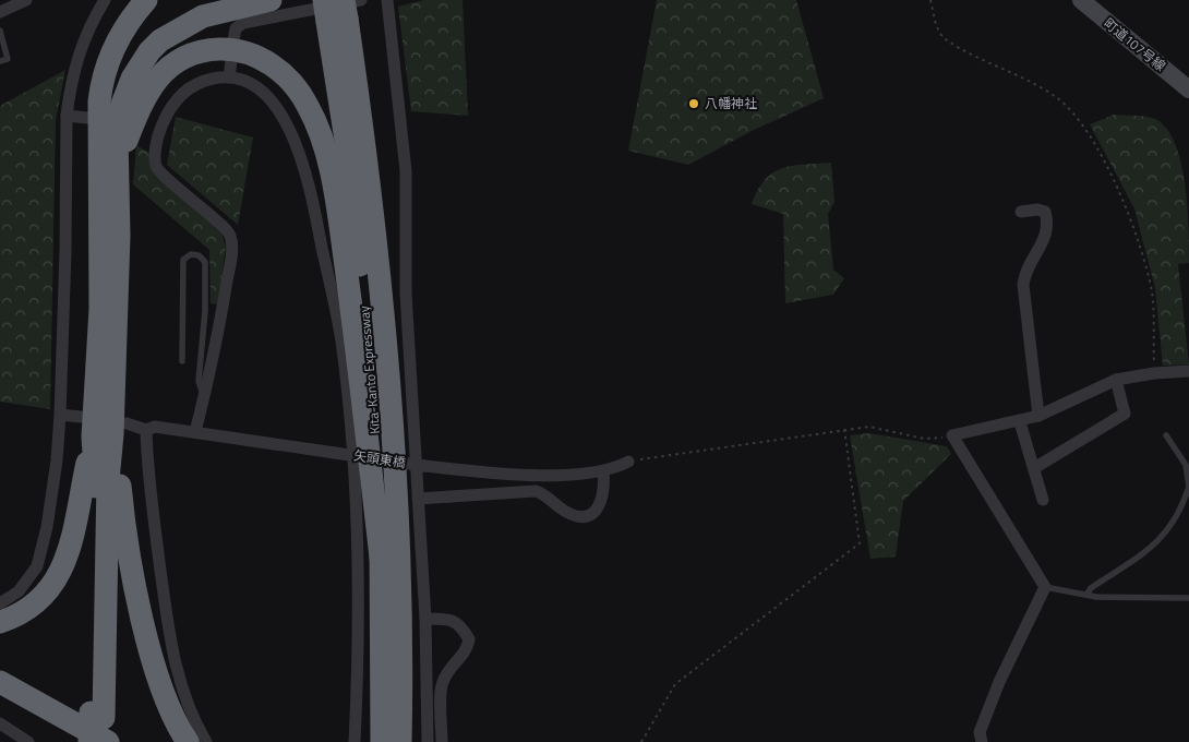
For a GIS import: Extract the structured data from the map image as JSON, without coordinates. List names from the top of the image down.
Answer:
{
  "streets": {
    "highway": ["Kita-Kanto Expressway"],
    "street": ["町道107号線", "矢頭東橋"]
  },
  "places": ["八幡神社"]
}
